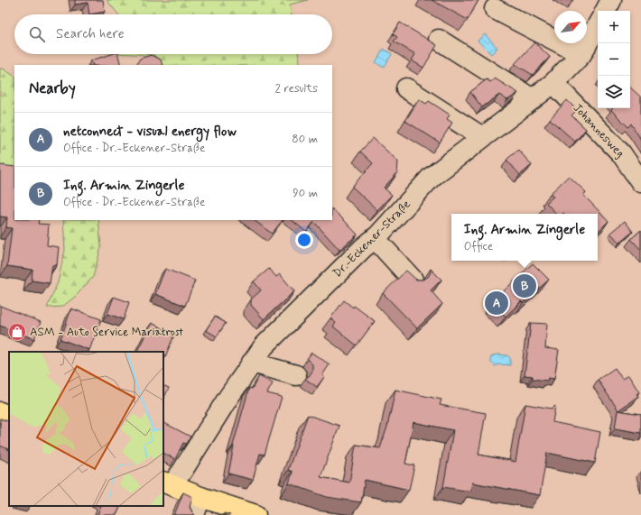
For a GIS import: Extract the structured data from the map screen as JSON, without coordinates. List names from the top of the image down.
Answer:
{
  "streets": {
    "street": ["Johannesweg", "Dr.-Eckener-Straße"]
  },
  "crossings": [
    ["Johannesweg", "Dr.-Eckener-Straße"]
  ],
  "places": {
    "shop": ["ASM - Auto Service Mariatrost"]
  },
  "north": "top right",
  "page": {
    "map_buttons": ["+", "−"],
    "search": "Search here",
    "heading": ["Nearby", "2 results"],
    "list": [
      {
        "mark": "A",
        "name": "netconnect - visual energy flow",
        "note": "Office · Dr.-Eckener-Straße",
        "value": "80 m"
      },
      {
        "mark": "B",
        "name": "Ing. Armin Zingerle",
        "note": "Office · Dr.-Eckener-Straße",
        "value": "90 m"
      }
    ],
    "popup": ["Ing. Armin Zingerle", "Office"],
    "pins": ["B", "A"]
  }
}
